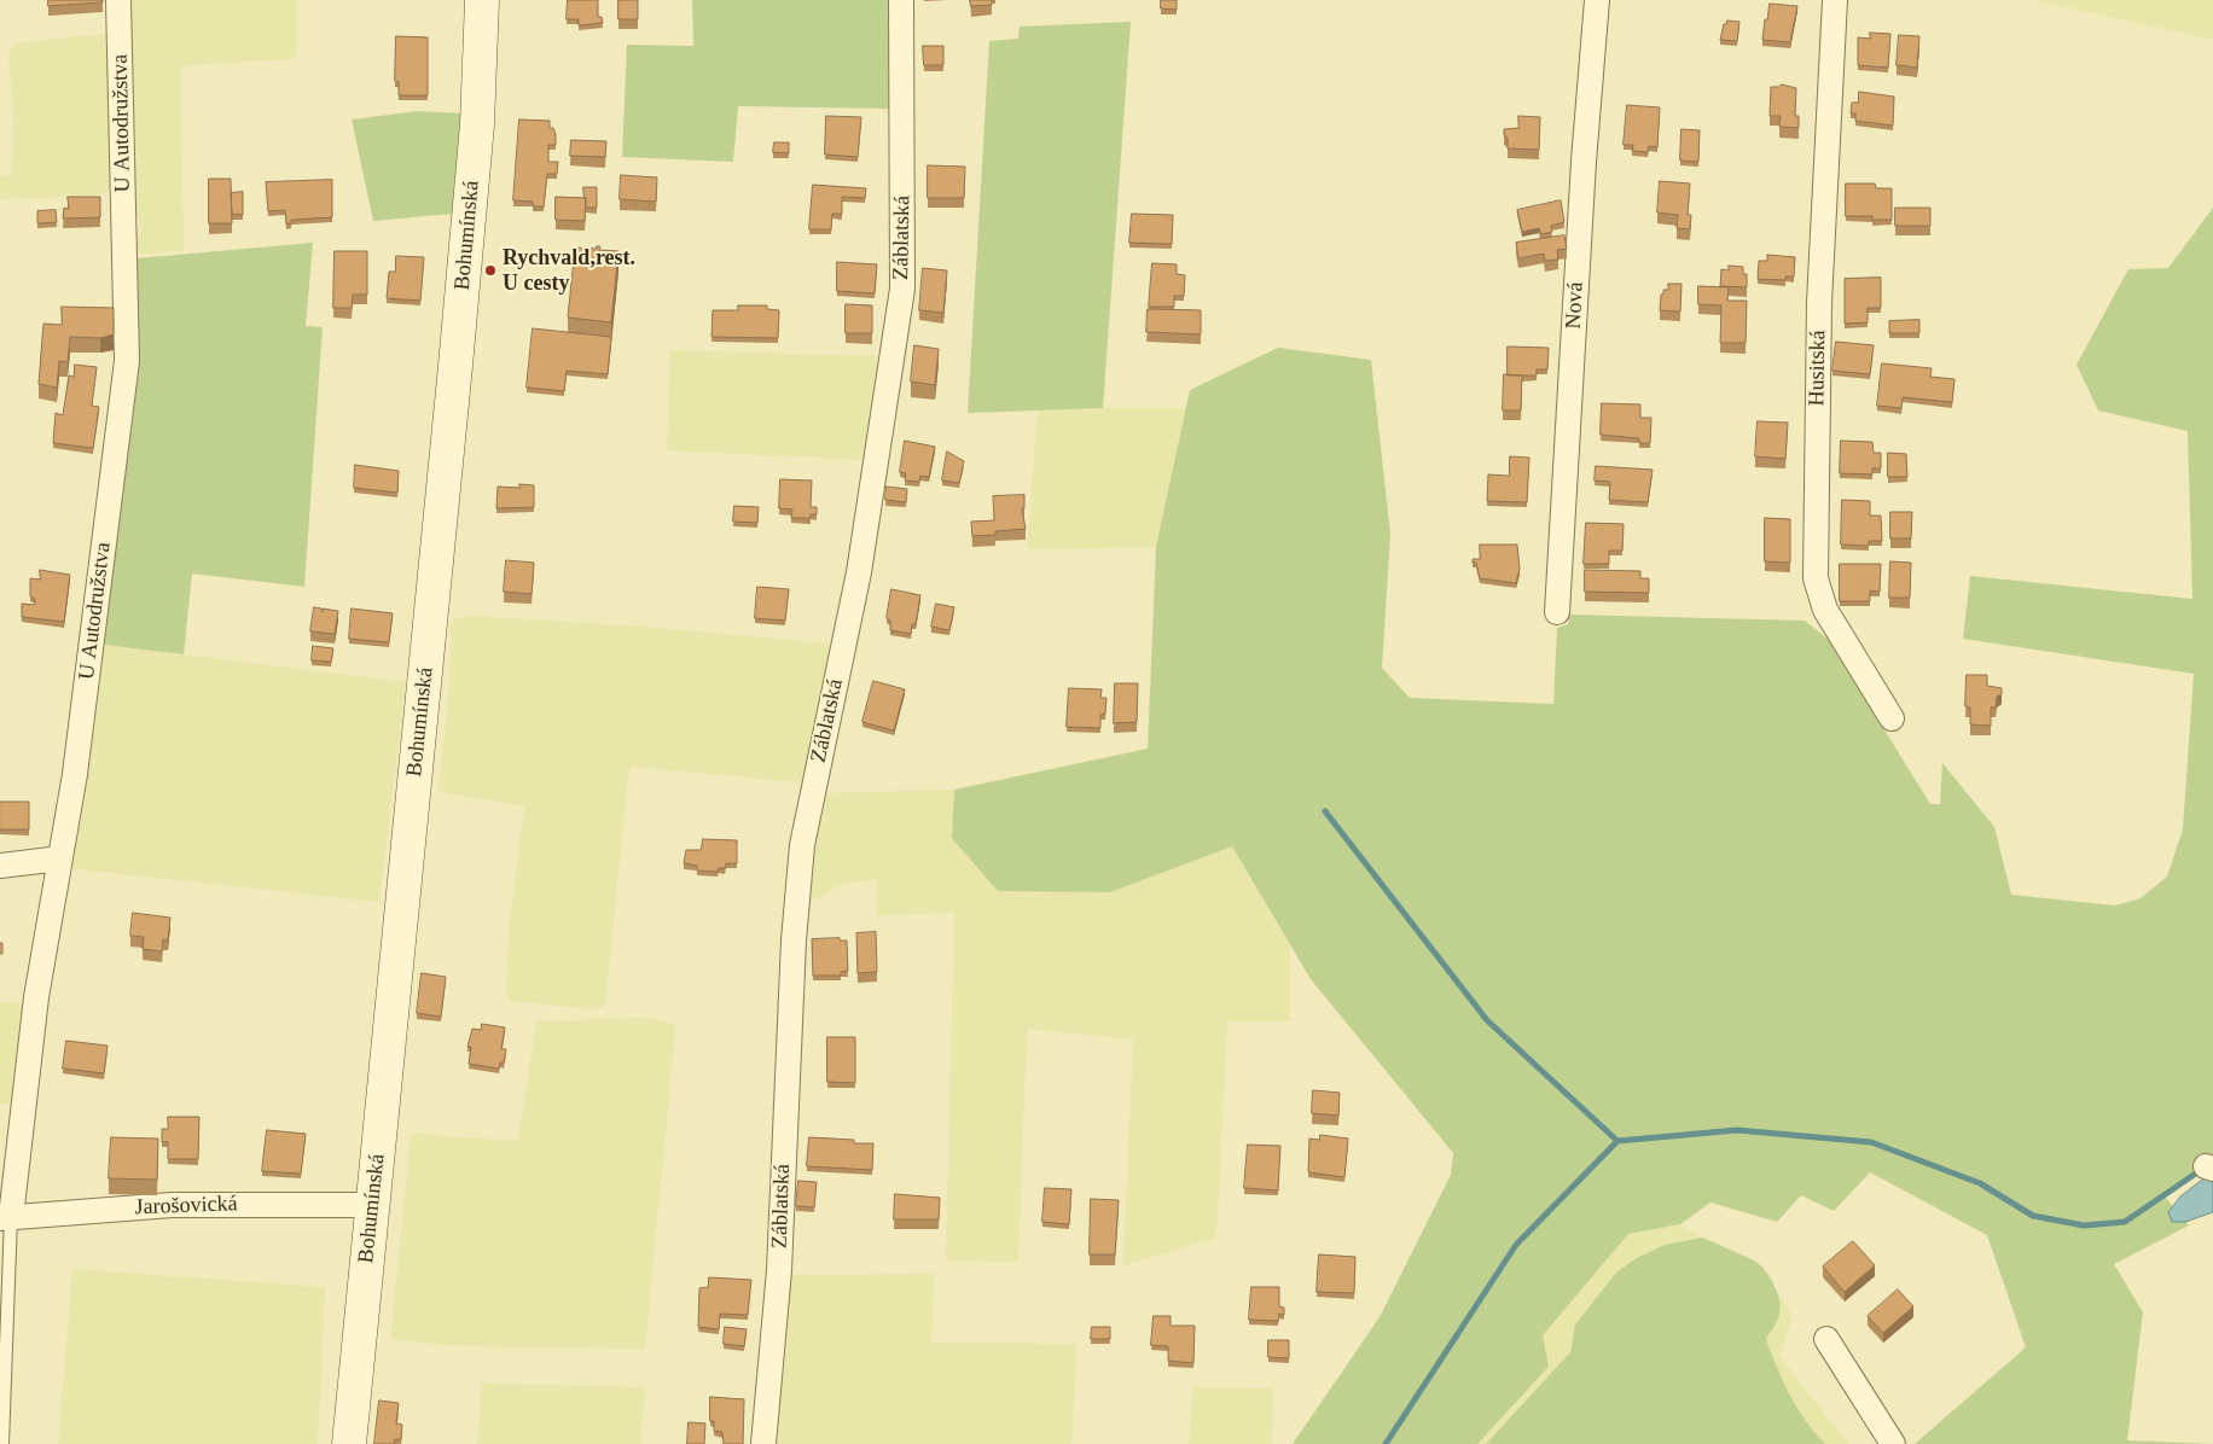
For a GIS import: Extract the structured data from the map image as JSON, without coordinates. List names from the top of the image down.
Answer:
{
  "streets": {
    "main road": ["Bohumínská"],
    "street": [
      "U Autodružstva",
      "Záblatská",
      "Nová",
      "Husitská",
      "Jarošovická"
    ]
  },
  "crossings": [
    ["U Autodružstva", "Jarošovická"],
    ["Bohumínská", "Jarošovická"]
  ],
  "places": ["Rychvald,rest. U cesty"]
}
